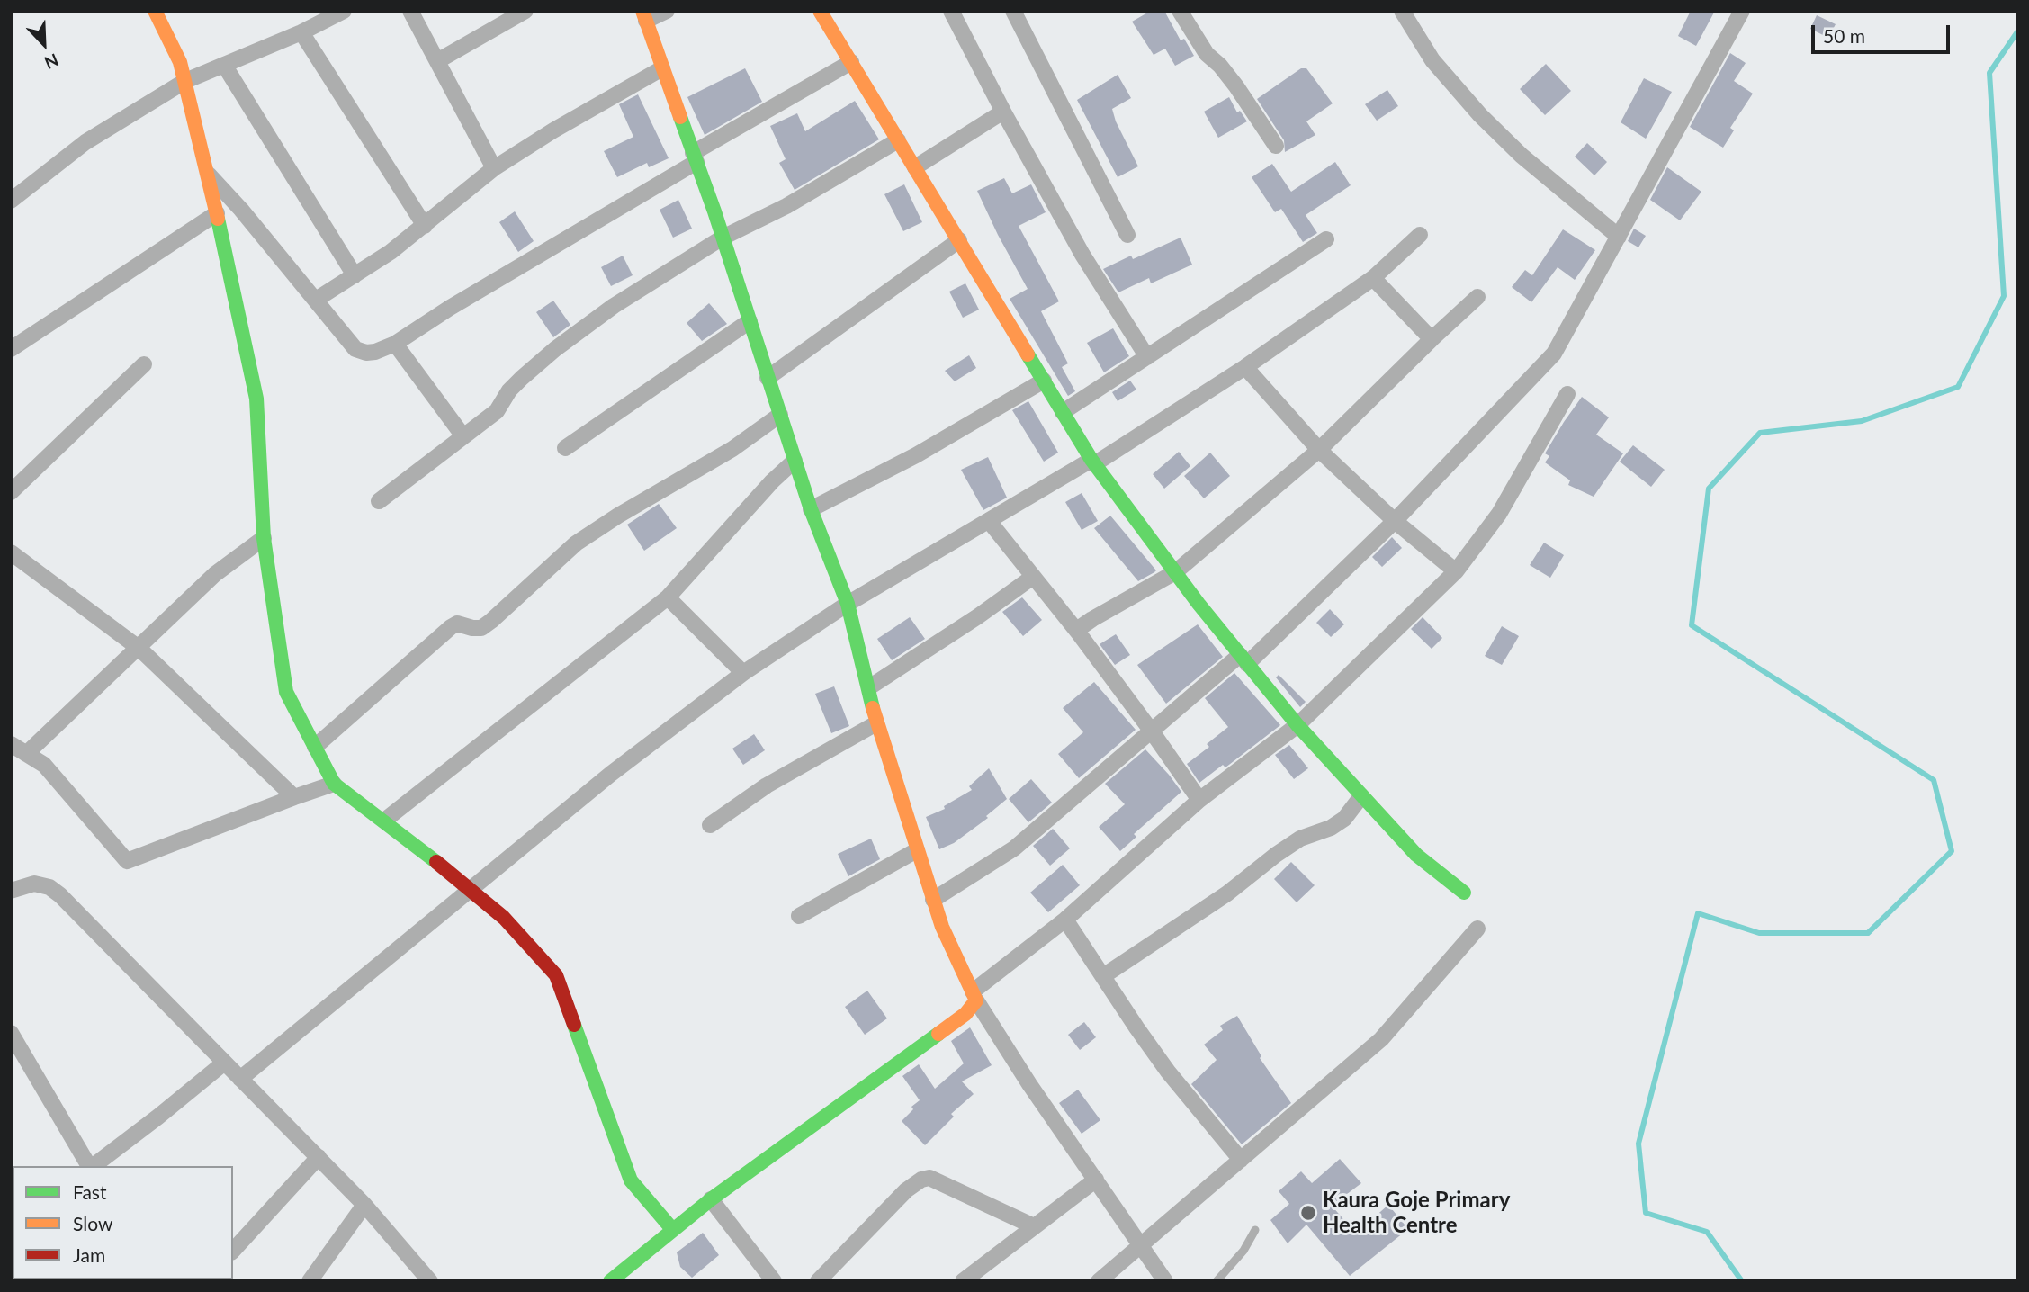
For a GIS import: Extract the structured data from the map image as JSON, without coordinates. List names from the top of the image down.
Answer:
{
  "places": ["Kaura Goje Primary Health Centre"],
  "legend": ["Fast", "Slow", "Jam"],
  "scale_bar": "50 m",
  "north": "bottom right"
}
